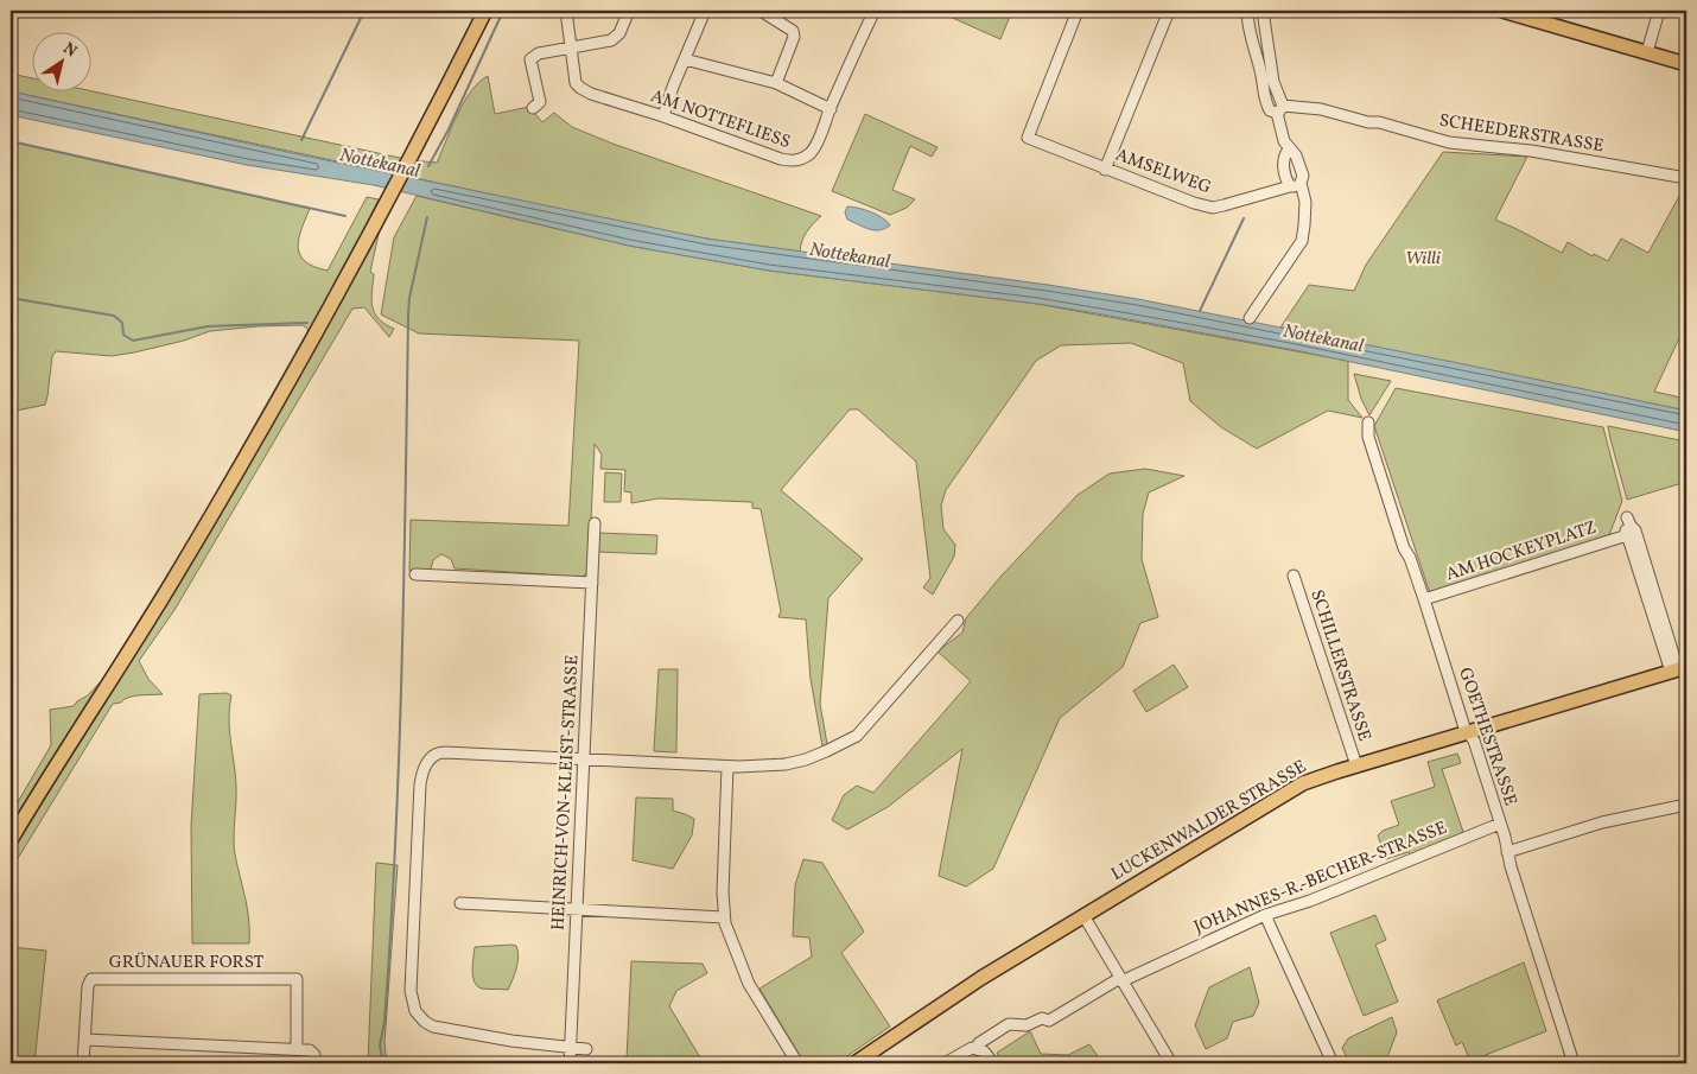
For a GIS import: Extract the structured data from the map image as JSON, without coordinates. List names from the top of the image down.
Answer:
{
  "streets": {
    "main road": ["LUCKENWALDER STRASSE"],
    "street": [
      "AM NOTTEFLIESS",
      "SCHEEDERSTRASSE",
      "AMSELWEG",
      "AM HOCKEYPLATZ",
      "SCHILLERSTRASSE",
      "GOETHESTRASSE",
      "HEINRICH-VON-KLEIST-STRASSE",
      "JOHANNES-R.-BECHER-STRASSE",
      "GRÜNAUER FORST"
    ]
  },
  "crossings": [
    ["AM HOCKEYPLATZ", "GOETHESTRASSE"],
    ["AM HOCKEYPLATZ", "LUCKENWALDER STRASSE"],
    ["SCHILLERSTRASSE", "LUCKENWALDER STRASSE"],
    ["GOETHESTRASSE", "LUCKENWALDER STRASSE"],
    ["GOETHESTRASSE", "JOHANNES-R.-BECHER-STRASSE"]
  ],
  "water": ["Nottekanal"],
  "parks": ["Willi"],
  "north": "top right"
}
